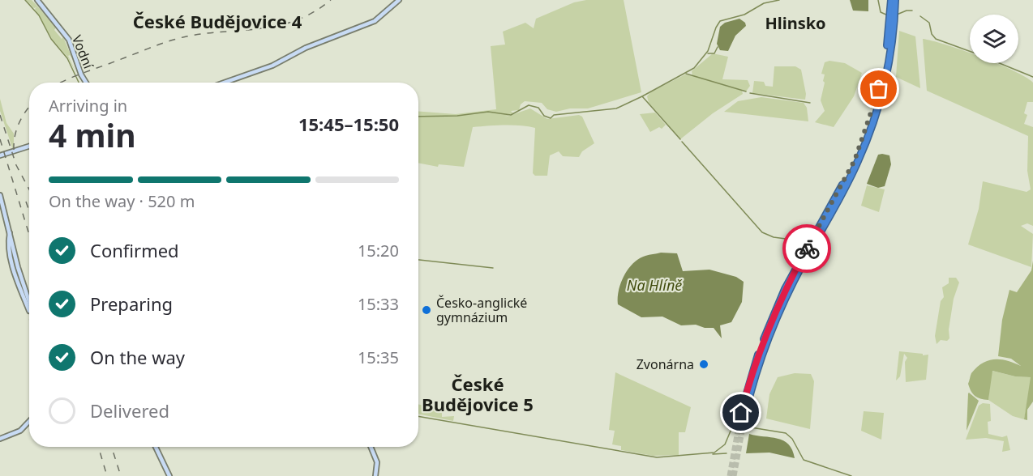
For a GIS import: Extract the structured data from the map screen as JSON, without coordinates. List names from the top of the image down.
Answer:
{
  "streets": {
    "main road": ["Vodní"]
  },
  "districts": ["České Budějovice 4", "Hlinsko", "České Budějovice 5"],
  "water": ["Na Hlíně"],
  "places": ["Česko-anglické gymnázium", "Zvonárna"],
  "page": {
    "heading": ["4 min", "Arriving in", "15:45–15:50"],
    "bar": "On the way · 520 m",
    "list": [
      ["Confirmed", "15:20"],
      ["Preparing", "15:33"],
      ["On the way", "15:35"],
      "Delivered"
    ]
  }
}
